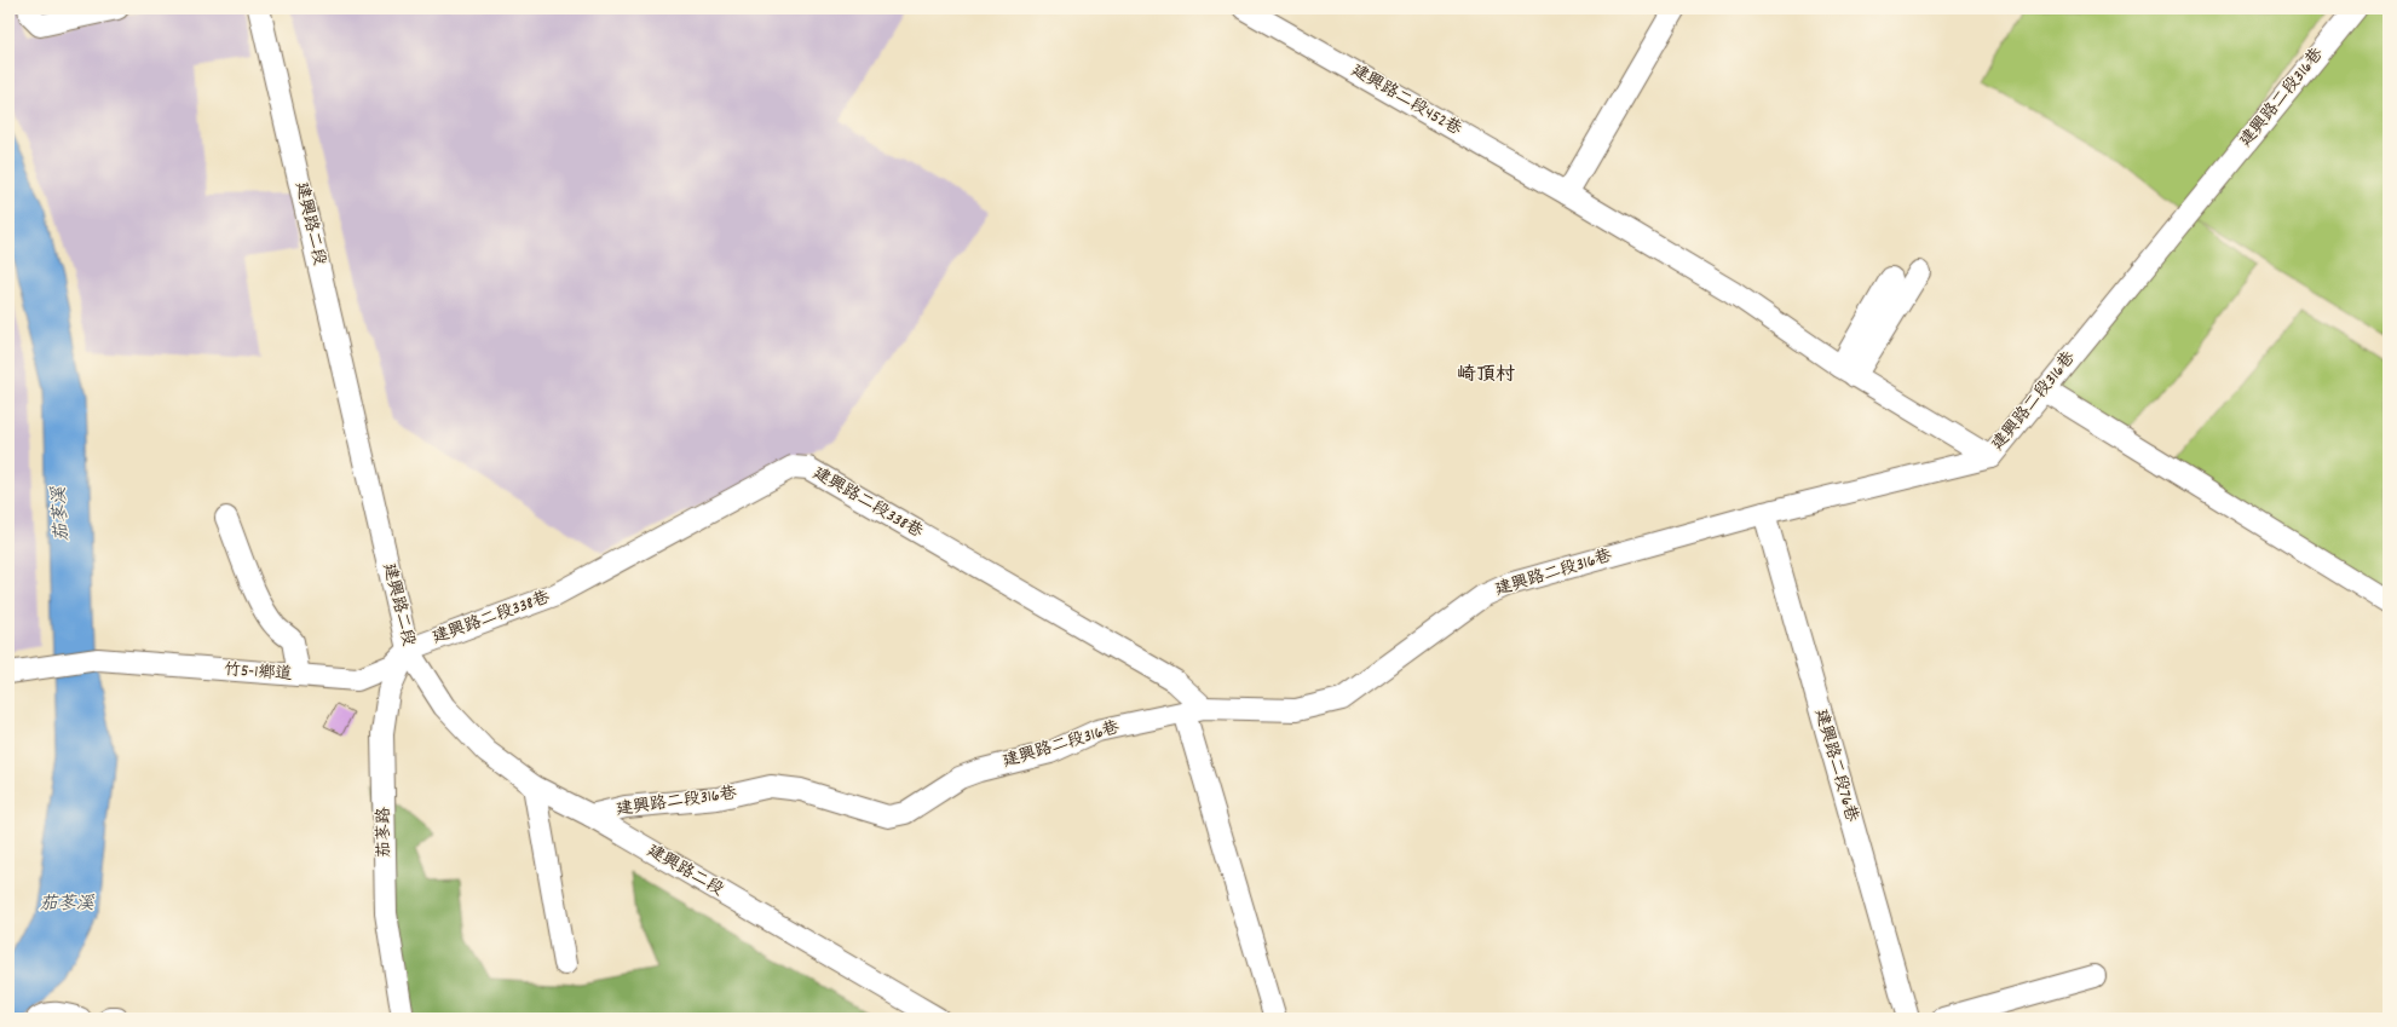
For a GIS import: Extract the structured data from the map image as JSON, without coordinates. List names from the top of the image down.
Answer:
{
  "streets": {
    "street": [
      "建興路二段316巷",
      "建興路二段452巷",
      "建興路二段",
      "建興路二段338巷",
      "竹5-1鄉道",
      "建興路二段76巷",
      "茄苳路"
    ]
  },
  "crossings": [
    ["建興路二段316巷", "建興路二段452巷"],
    ["建興路二段316巷", "建興路二段"],
    ["建興路二段316巷", "建興路二段338巷"],
    ["建興路二段316巷", "建興路二段76巷"],
    ["建興路二段", "建興路二段338巷"],
    ["建興路二段", "竹5-1鄉道"],
    ["建興路二段", "茄苳路"],
    ["建興路二段338巷", "竹5-1鄉道"],
    ["建興路二段338巷", "茄苳路"],
    ["竹5-1鄉道", "茄苳路"]
  ],
  "districts": ["崎頂村"],
  "water": ["茄苳溪"]
}
